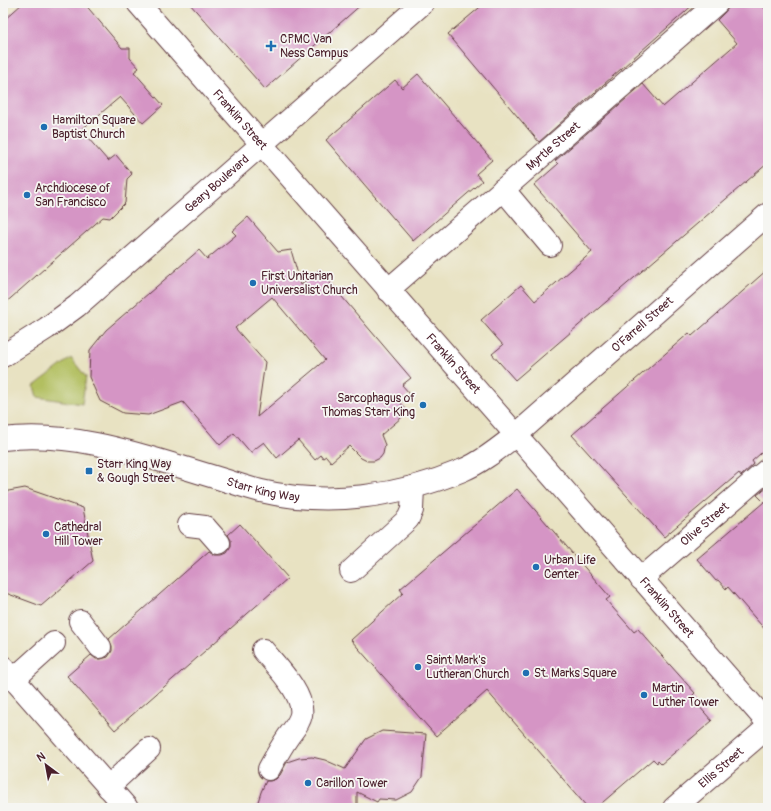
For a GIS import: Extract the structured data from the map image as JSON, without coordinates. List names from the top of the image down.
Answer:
{
  "streets": {
    "main road": [
      "Franklin Street",
      "Myrtle Street",
      "Geary Boulevard",
      "O'Farrell Street",
      "Starr King Way",
      "Olive Street",
      "Ellis Street"
    ]
  },
  "crossings": [
    ["Franklin Street", "Myrtle Street"],
    ["Franklin Street", "Geary Boulevard"],
    ["Franklin Street", "O'Farrell Street"],
    ["Franklin Street", "Starr King Way"],
    ["Franklin Street", "Olive Street"],
    ["O'Farrell Street", "Starr King Way"]
  ],
  "places": {
    "health": ["CPMC Van Ness Campus"],
    "other": [
      "Hamilton Square Baptist Church",
      "Archdiocese of San Francisco",
      "First Unitarian Universalist Church",
      "Sarcophagus of Thomas Starr King",
      "Cathedral Hill Tower",
      "Urban Life Center",
      "Saint Mark's Lutheran Church",
      "St. Marks Square",
      "Martin Luther Tower",
      "Carillon Tower"
    ],
    "transit": ["Starr King Way & Gough Street"]
  },
  "north": "top left"
}
